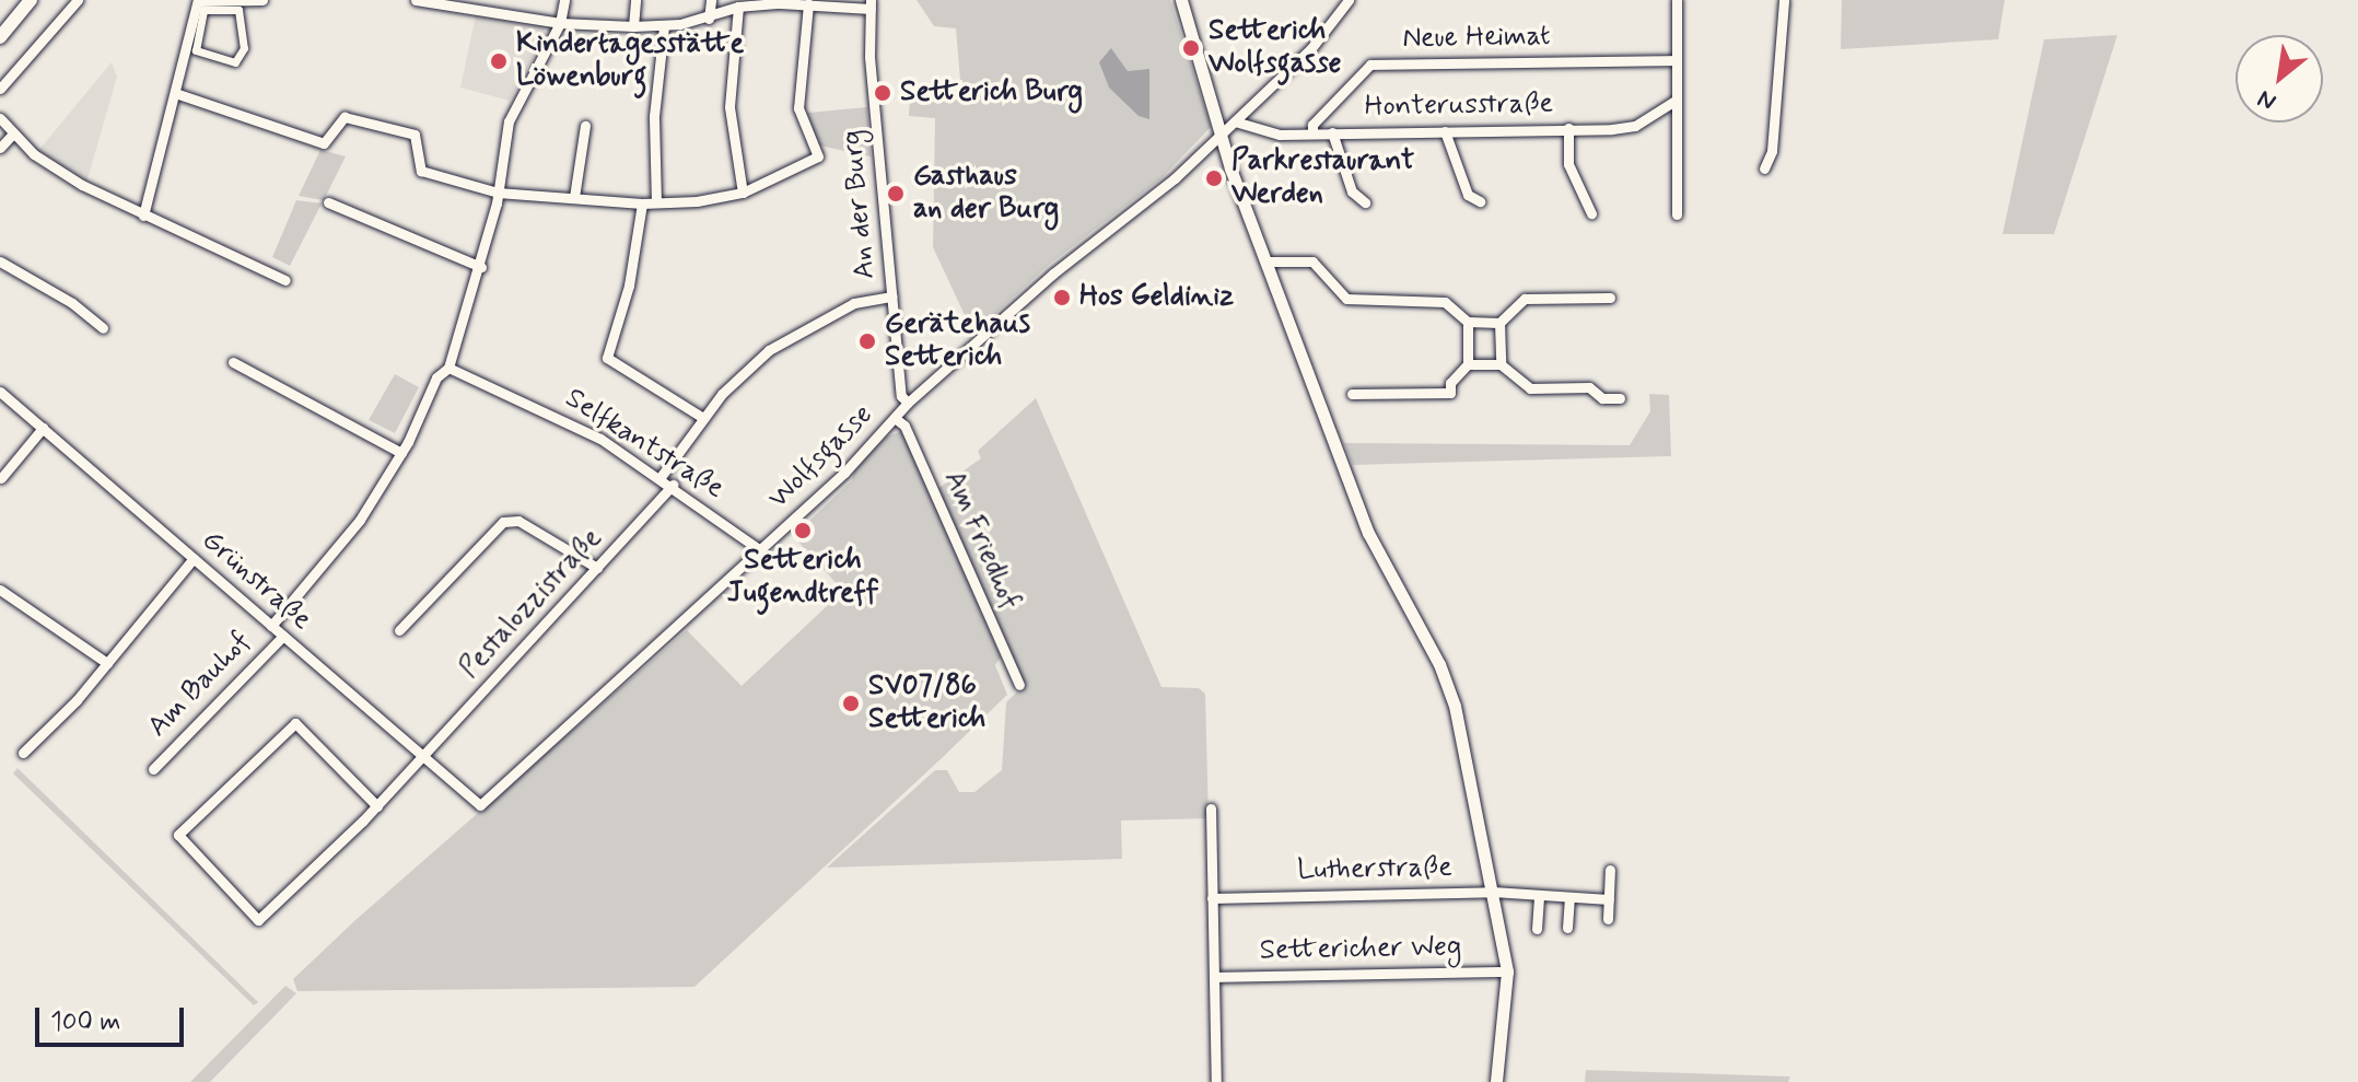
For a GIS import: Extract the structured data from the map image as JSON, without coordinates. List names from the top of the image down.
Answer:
{
  "streets": {
    "street": [
      "Neue Heimat",
      "Honterusstraße",
      "An der Burg",
      "Selfkantstraße",
      "Wolfsgasse",
      "Am Friedhof",
      "Grünstraße",
      "Pestalozzistraße",
      "Am Bauhof",
      "Lutherstraße",
      "Settericher Weg"
    ]
  },
  "crossings": [
    ["Neue Heimat", "Honterusstraße"],
    ["Honterusstraße", "Wolfsgasse"],
    ["An der Burg", "Wolfsgasse"],
    ["Selfkantstraße", "Wolfsgasse"],
    ["Selfkantstraße", "Pestalozzistraße"],
    ["Wolfsgasse", "Am Friedhof"],
    ["Wolfsgasse", "Grünstraße"],
    ["Grünstraße", "Pestalozzistraße"],
    ["Grünstraße", "Am Bauhof"]
  ],
  "places": [
    "Setterich Wolfsgasse",
    "Kindertagesstätte Löwenburg",
    "Setterich Burg",
    "Parkrestaurant Werden",
    "Gasthaus an der Burg",
    "Hos Geldiniz",
    "Gerätehaus Setterich",
    "Setterich Jugendtreff",
    "SV07/86 Setterich"
  ],
  "scale_bar": "100 m",
  "north": "bottom left"
}
